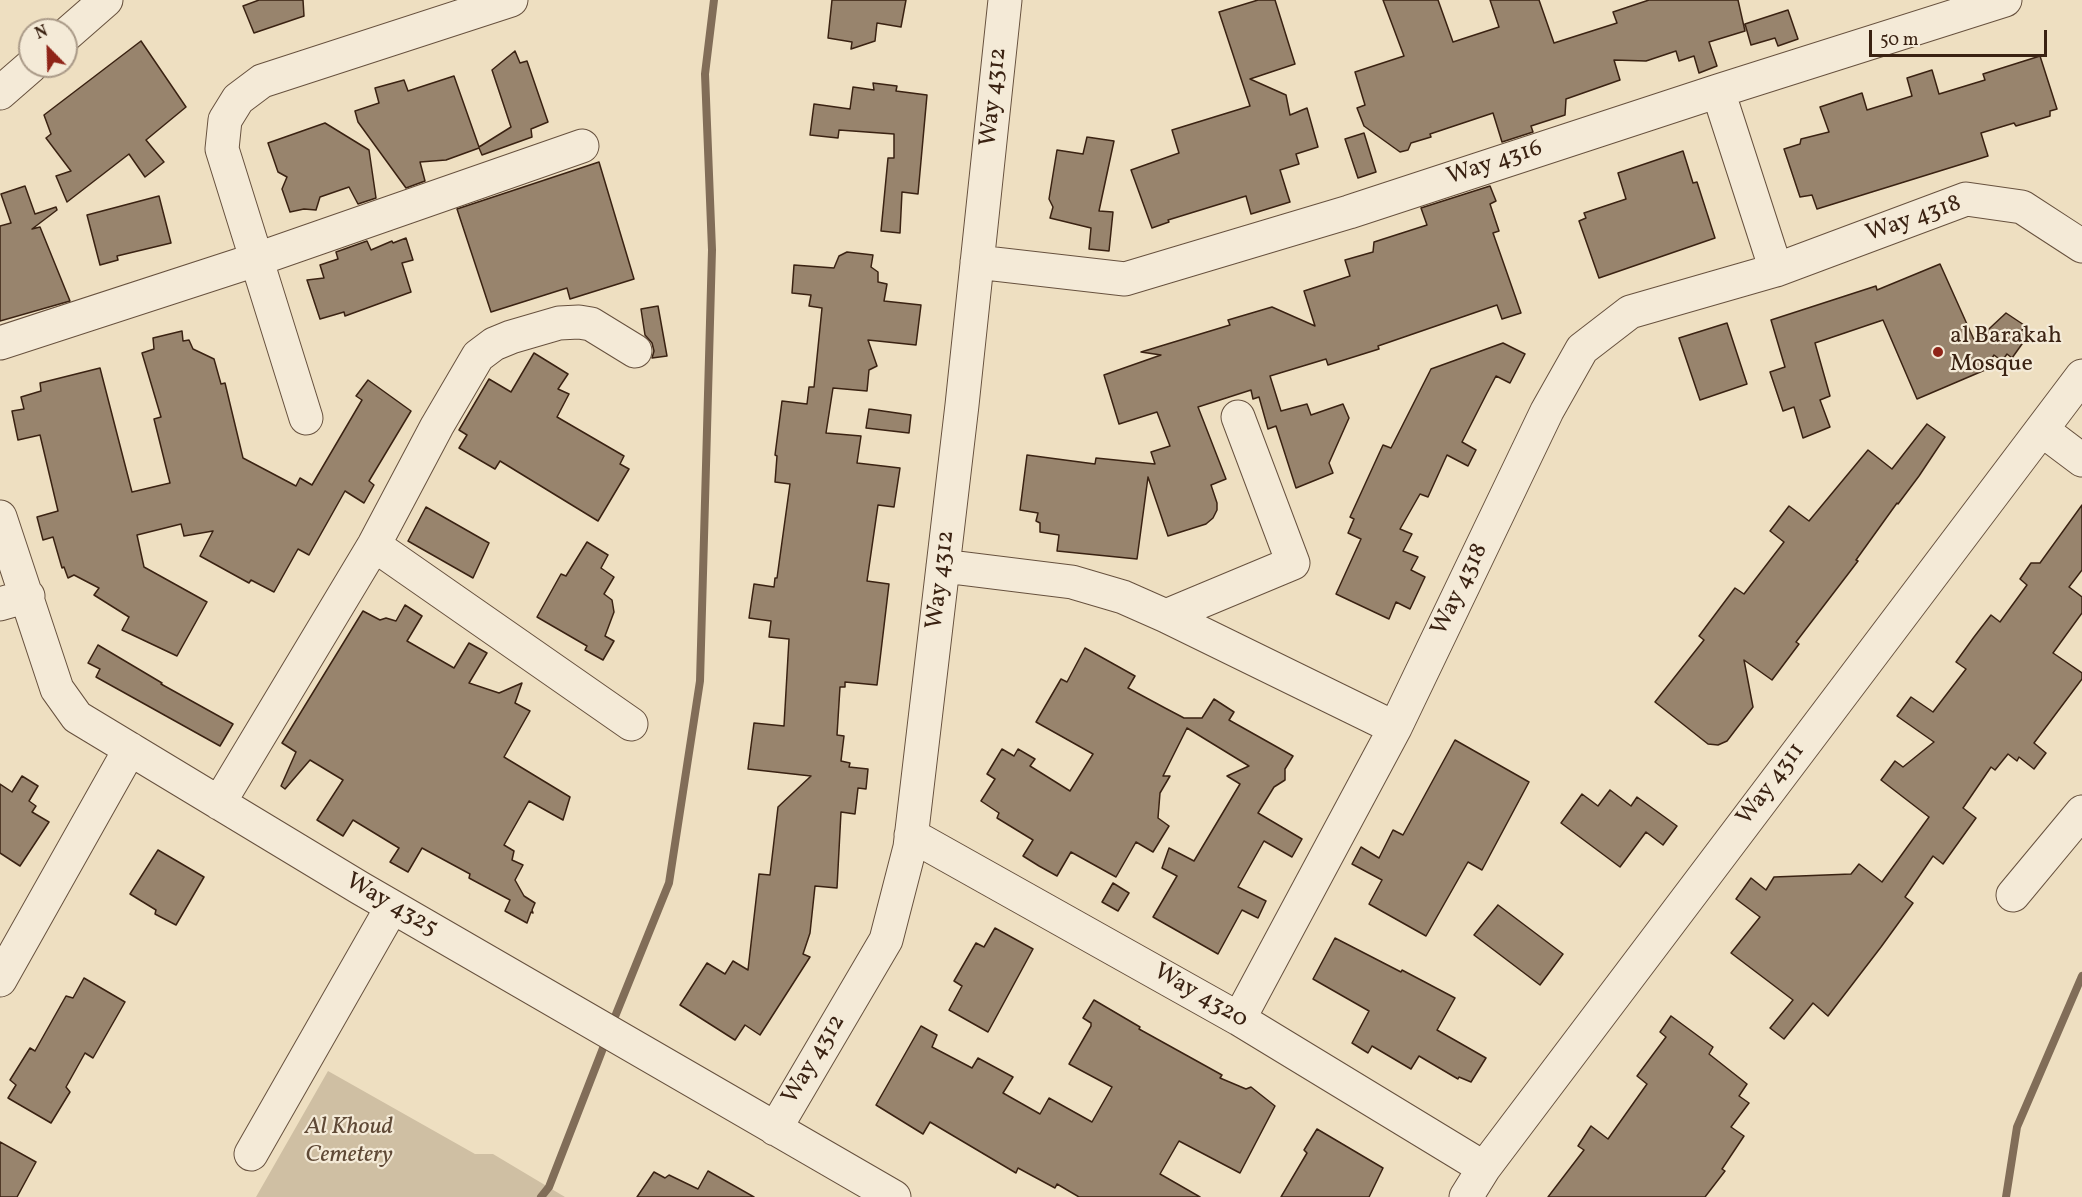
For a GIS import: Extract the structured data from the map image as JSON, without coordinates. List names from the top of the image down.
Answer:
{
  "streets": {
    "street": [
      "Way 4312",
      "Way 4316",
      "Way 4318",
      "Way 4311",
      "Way 4325",
      "Way 4320"
    ]
  },
  "crossings": [
    ["Way 4312", "Way 4316"],
    ["Way 4312", "Way 4325"],
    ["Way 4312", "Way 4320"],
    ["Way 4318", "Way 4320"],
    ["Way 4311", "Way 4320"]
  ],
  "parks": ["Al Khoud Cemetery"],
  "places": ["al Barakah Mosque"],
  "scale_bar": "50 m",
  "north": "top left"
}
